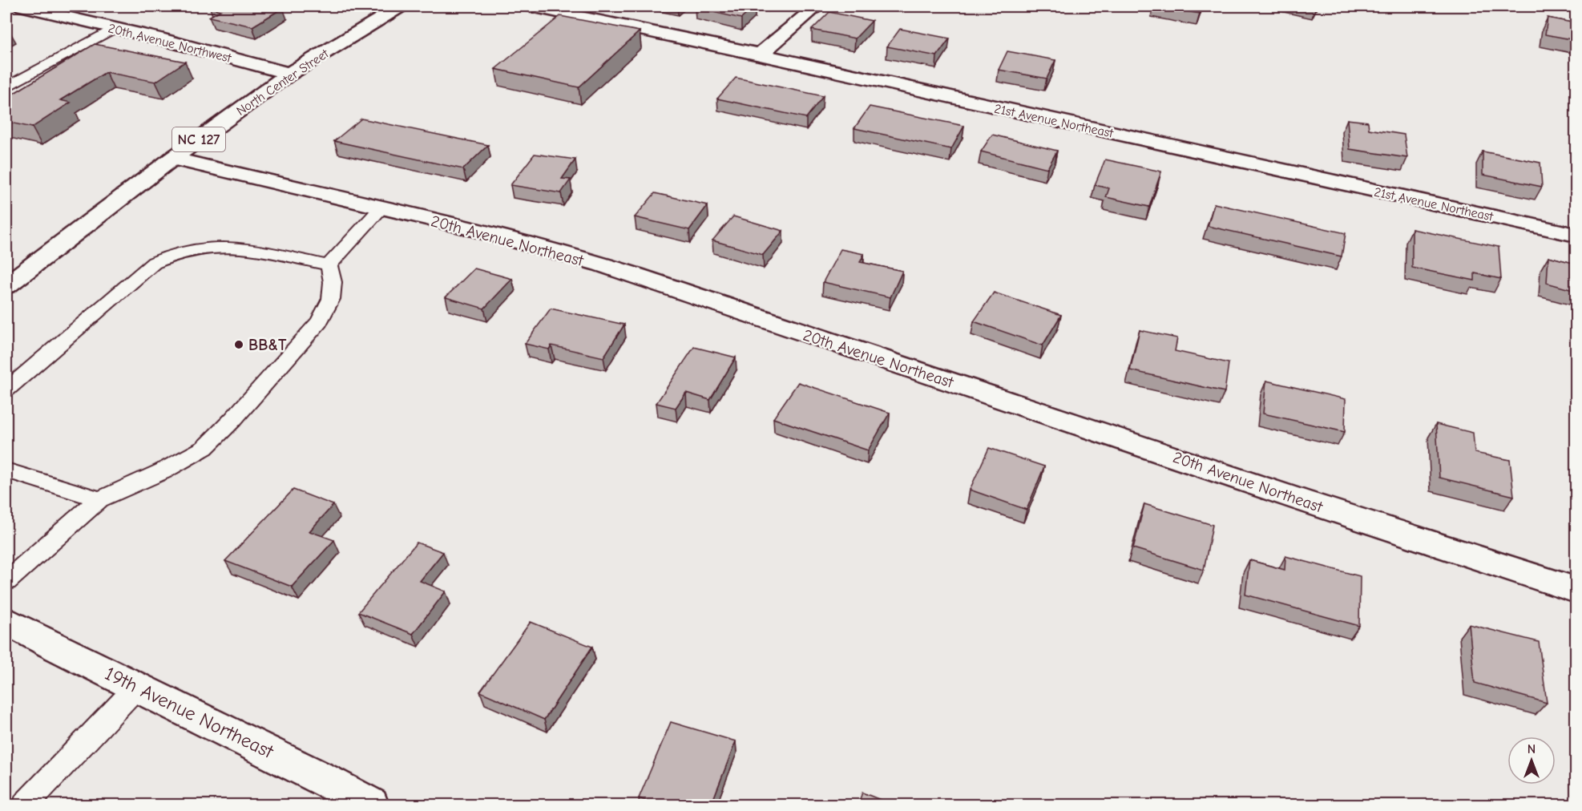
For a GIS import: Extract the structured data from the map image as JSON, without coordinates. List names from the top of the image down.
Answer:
{
  "streets": {
    "street": [
      "20th Avenue Northwest",
      "North Center Street",
      "21st Avenue Northeast",
      "NC 127",
      "20th Avenue Northeast",
      "19th Avenue Northeast"
    ]
  },
  "crossings": [
    ["20th Avenue Northwest", "North Center Street"],
    ["North Center Street", "20th Avenue Northeast"]
  ],
  "places": ["BB&T"],
  "north": "top"
}
